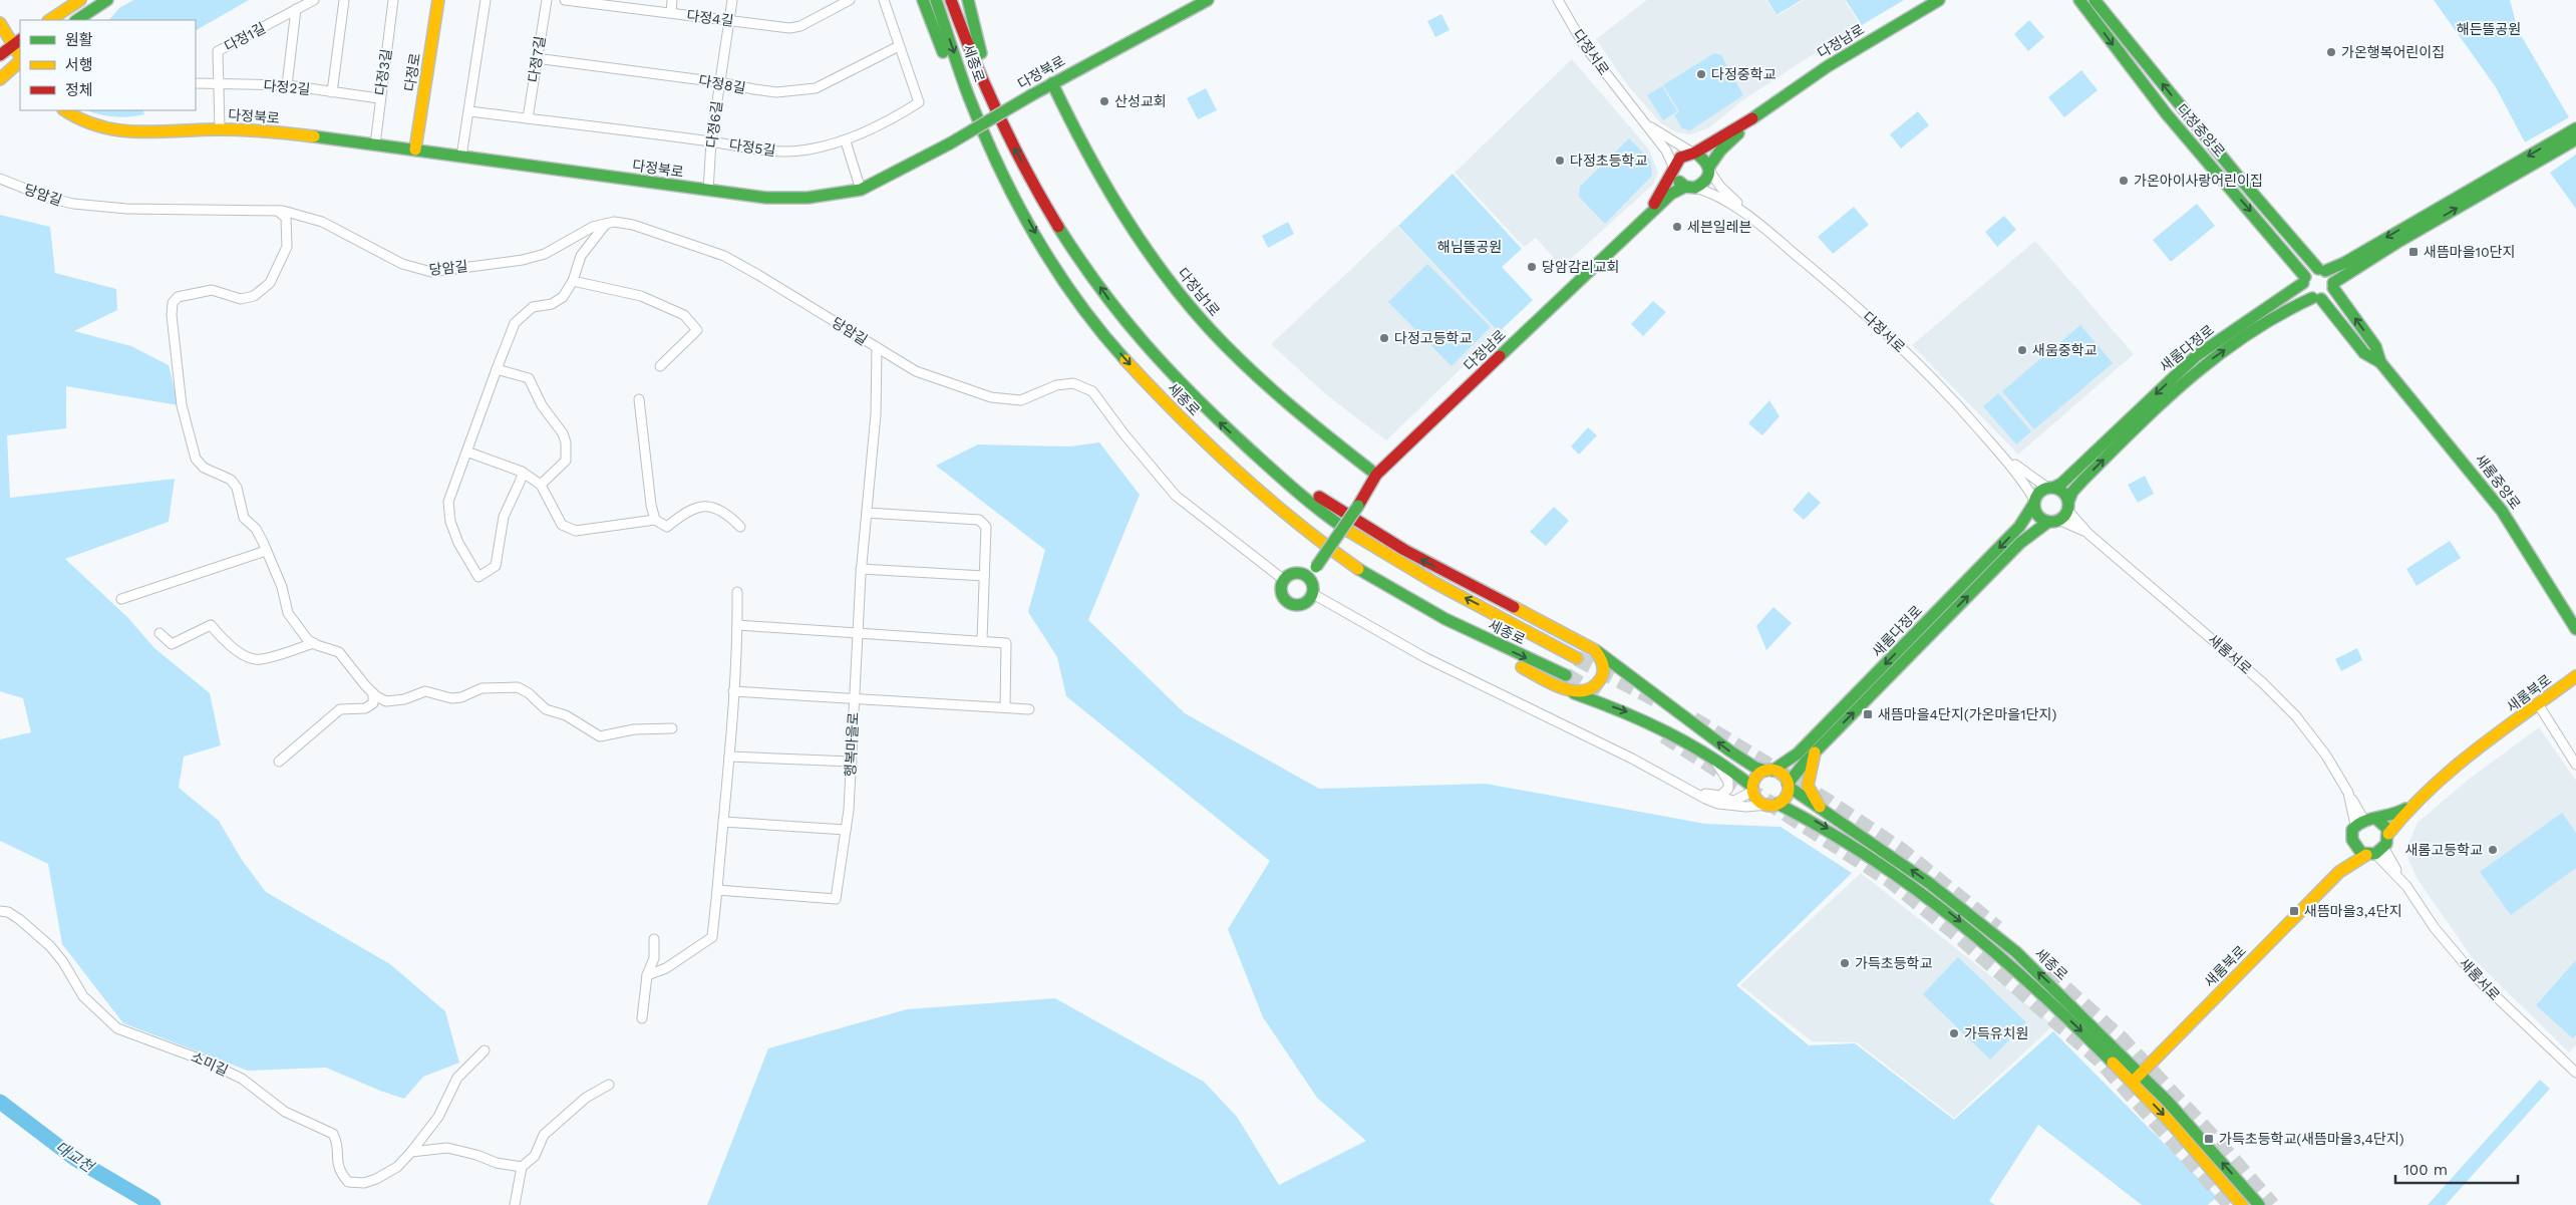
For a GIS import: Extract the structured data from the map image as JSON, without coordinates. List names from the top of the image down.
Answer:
{
  "streets": {
    "main road": [
      "다정남로",
      "세종로",
      "다정로",
      "다정북로",
      "다정중앙로",
      "다정남1로",
      "새롬다정로",
      "새롬중앙로",
      "새롬북로"
    ],
    "street": [
      "다정4길",
      "다정1길",
      "다정서로",
      "다정7길",
      "다정3길",
      "다정8길",
      "다정2길",
      "다정6길",
      "다정5길",
      "당암길",
      "새롬서로",
      "행복마을로",
      "소미길"
    ]
  },
  "crossings": [
    ["다정4길", "다정6길"],
    ["다정1길", "다정북로"],
    ["다정1길", "다정2길"],
    ["다정남로", "당암길"],
    ["다정남로", "다정남1로"],
    ["다정7길", "다정8길"],
    ["다정7길", "다정5길"],
    ["세종로", "새롬다정로"],
    ["세종로", "새롬북로"],
    ["다정3길", "다정북로"],
    ["다정3길", "다정2길"],
    ["다정로", "다정북로"],
    ["다정북로", "다정6길"],
    ["다정북로", "다정남1로"],
    ["다정8길", "다정6길"],
    ["다정8길", "다정5길"],
    ["다정6길", "다정5길"],
    ["다정중앙로", "새롬다정로"],
    ["다정중앙로", "새롬중앙로"],
    ["당암길", "행복마을로"],
    ["새롬다정로", "새롬중앙로"],
    ["새롬다정로", "새롬서로"],
    ["새롬서로", "새롬북로"]
  ],
  "water": ["대교천"],
  "parks": ["해든뜰공원", "해님뜰공원"],
  "places": {
    "other": [
      "가온행복어린이집",
      "다정중학교",
      "산성교회",
      "다정초등학교",
      "가온아이사랑어린이집",
      "세븐일레븐",
      "당암감리교회",
      "다정고등학교",
      "새움중학교",
      "새롬고등학교",
      "가득초등학교",
      "가득유치원"
    ],
    "transit": [
      "새뜸마을10단지",
      "새뜸마을4단지(가온마을1단지)",
      "새뜸마을3,4단지",
      "가득초등학교(새뜸마을3,4단지)"
    ]
  },
  "legend": ["원활", "서행", "정체"],
  "scale_bar": "100 m"
}
